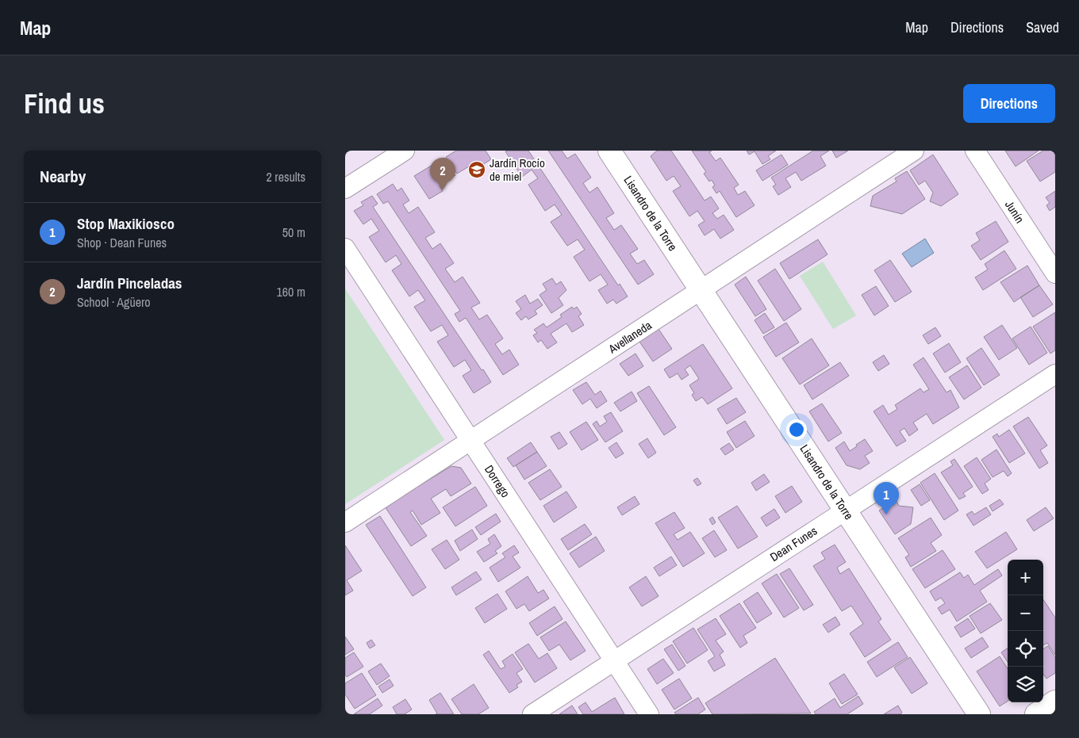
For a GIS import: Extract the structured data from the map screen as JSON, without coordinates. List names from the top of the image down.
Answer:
{
  "streets": {
    "main road": ["Lisandro de la Torre"],
    "street": [
      "Junín",
      "Avellaneda",
      "Dorrego",
      "Dean Funes"
    ]
  },
  "crossings": [
    ["Lisandro de la Torre", "Avellaneda"],
    ["Lisandro de la Torre", "Dean Funes"],
    ["Avellaneda", "Dorrego"],
    ["Dorrego", "Dean Funes"]
  ],
  "places": {
    "school or university": ["Jardín Rocío de miel"]
  },
  "page": {
    "header": "Map",
    "nav": ["Map", "Directions", "Saved"],
    "buttons": "Directions",
    "title": "Find us",
    "heading": ["Nearby", "2 results"],
    "pins": ["2", "1"],
    "list": [
      {
        "mark": "1",
        "name": "Stop Maxikiosco",
        "note": "Shop · Dean Funes",
        "value": "50 m"
      },
      {
        "mark": "2",
        "name": "Jardín Pinceladas",
        "note": "School · Agüero",
        "value": "160 m"
      }
    ],
    "map_buttons": ["+", "−"]
  }
}
